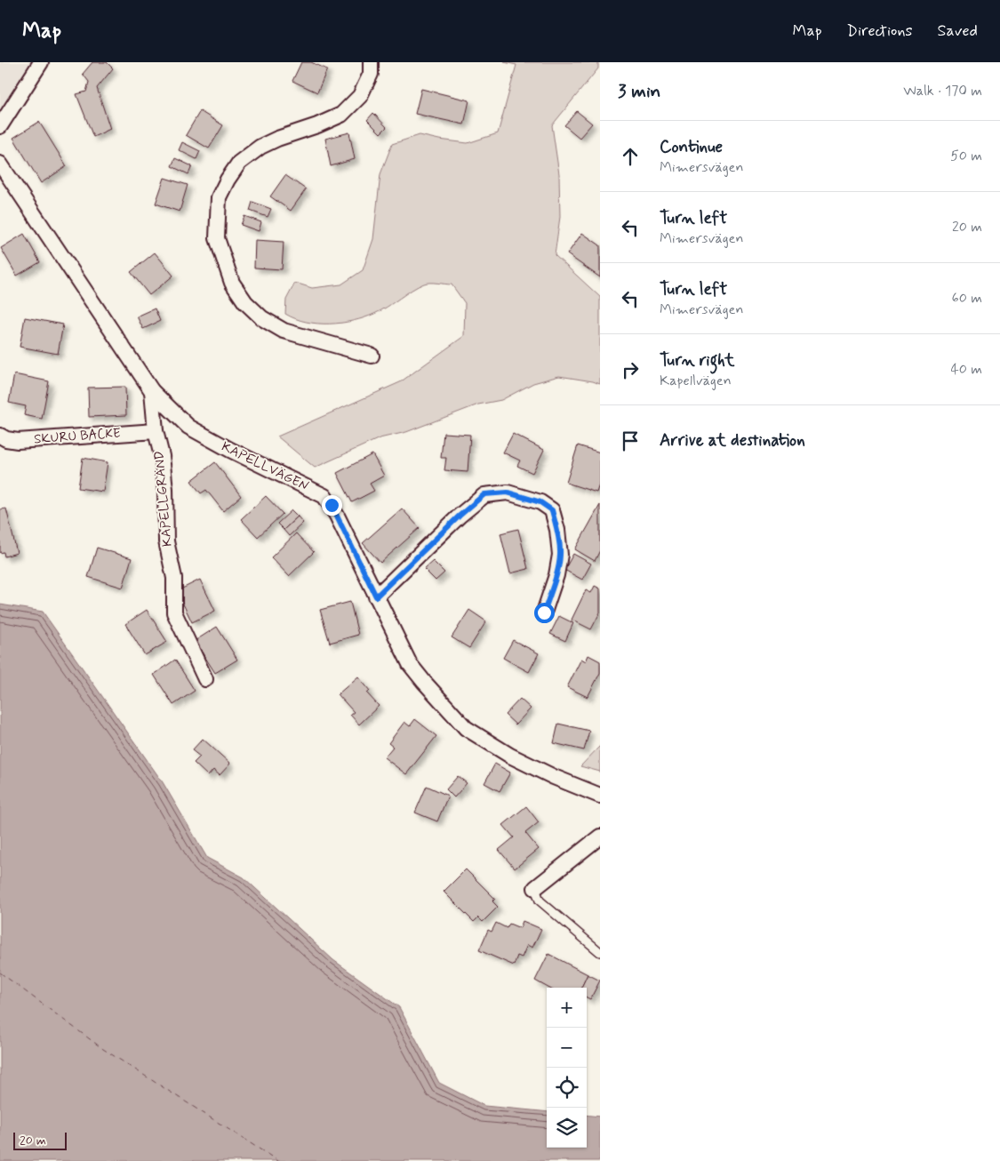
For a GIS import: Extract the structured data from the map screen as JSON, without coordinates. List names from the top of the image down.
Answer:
{
  "streets": {
    "street": ["SKURU BACKE", "KAPELLVÄGEN", "KAPELLGRÄND"]
  },
  "crossings": [
    ["SKURU BACKE", "KAPELLGRÄND"],
    ["KAPELLVÄGEN", "KAPELLGRÄND"]
  ],
  "scale_bar": "20 m",
  "page": {
    "header": "Map",
    "nav": ["Map", "Directions", "Saved"],
    "heading": ["3 min", "Walk · 170 m"],
    "list": [
      ["Continue", "Mimersvägen", "50 m"],
      ["Turn left", "Mimersvägen", "20 m"],
      ["Turn left", "Mimersvägen", "60 m"],
      ["Turn right", "Kapellvägen", "40 m"],
      "Arrive at destination"
    ],
    "map_buttons": ["+", "−"],
    "scale": "20 m"
  }
}
